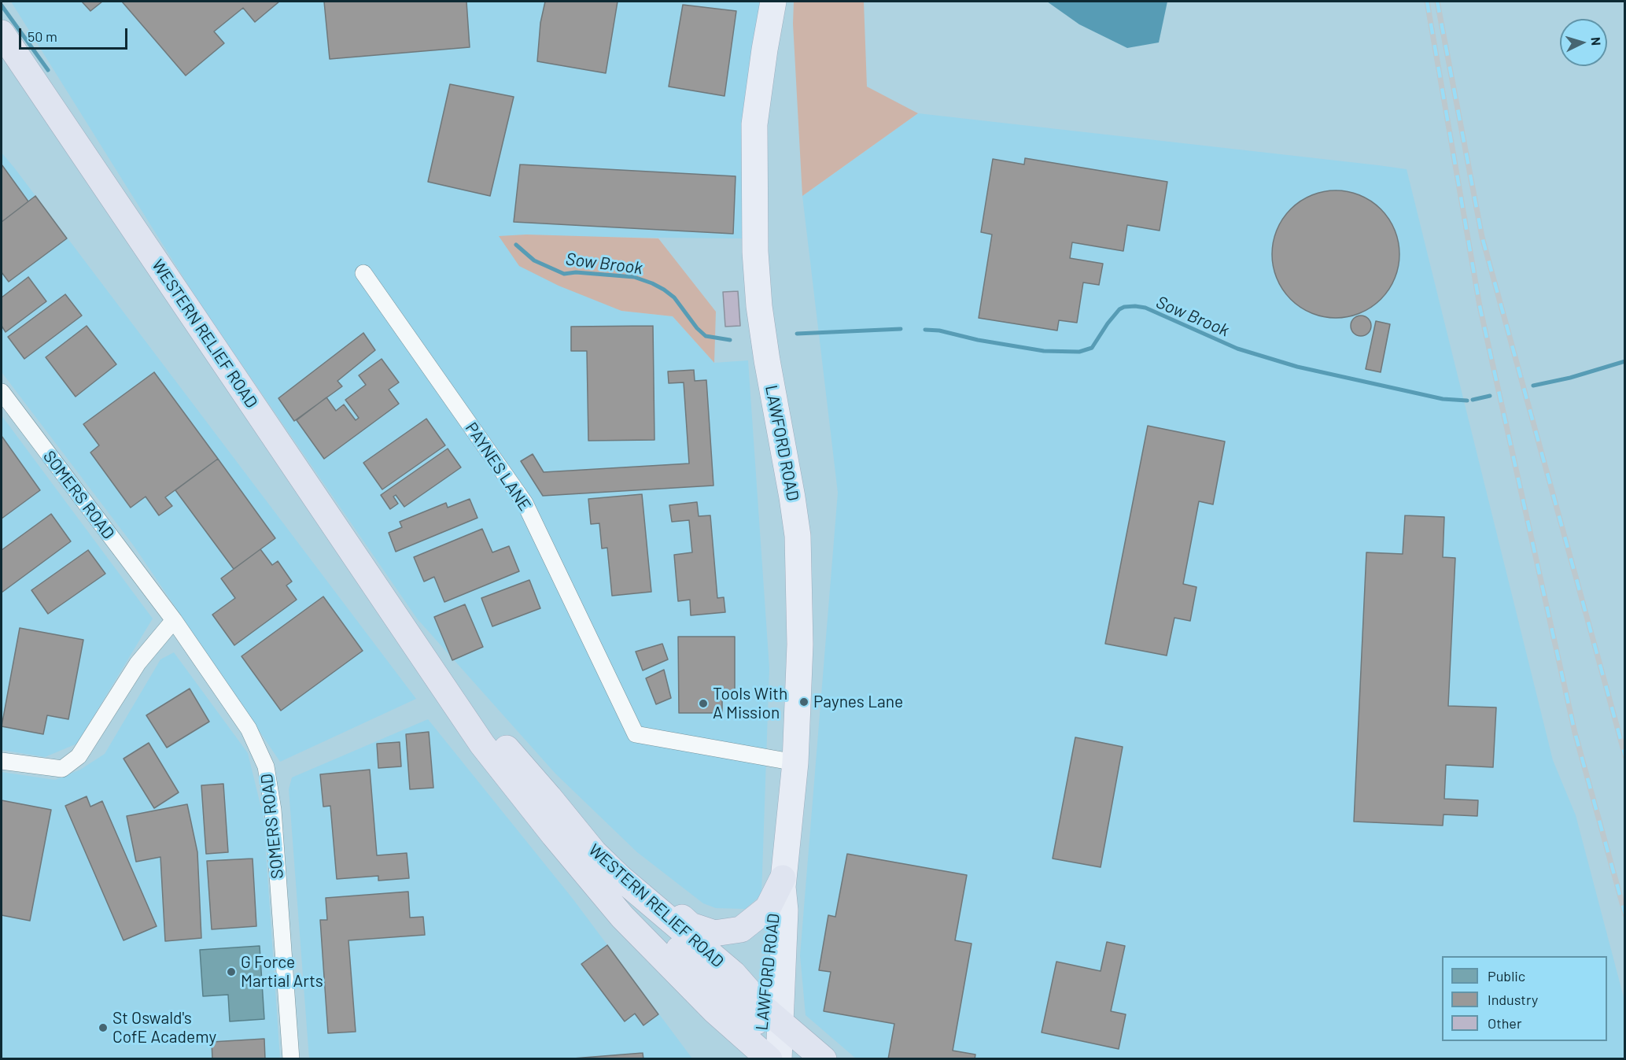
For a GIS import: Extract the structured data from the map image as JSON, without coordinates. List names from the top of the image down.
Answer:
{
  "streets": {
    "highway": ["WESTERN RELIEF ROAD"],
    "main road": ["LAWFORD ROAD"],
    "street": ["PAYNES LANE", "SOMERS ROAD"]
  },
  "crossings": [
    ["WESTERN RELIEF ROAD", "LAWFORD ROAD"],
    ["LAWFORD ROAD", "PAYNES LANE"]
  ],
  "water": ["Sow Brook"],
  "places": [
    "Paynes Lane",
    "Tools With A Mission",
    "G Force Martial Arts",
    "St Oswald's CofE Academy"
  ],
  "legend": ["Public", "Industry", "Other"],
  "scale_bar": "50 m",
  "north": "right"
}
